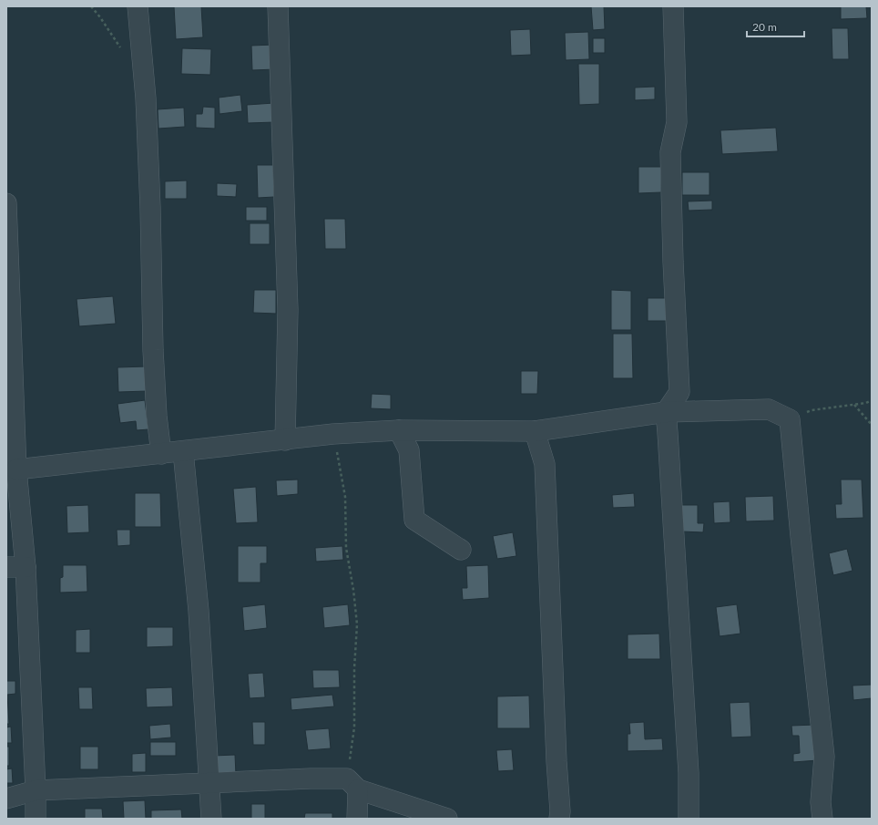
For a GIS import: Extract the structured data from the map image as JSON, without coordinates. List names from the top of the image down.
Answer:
{
  "scale_bar": "20 m"
}
